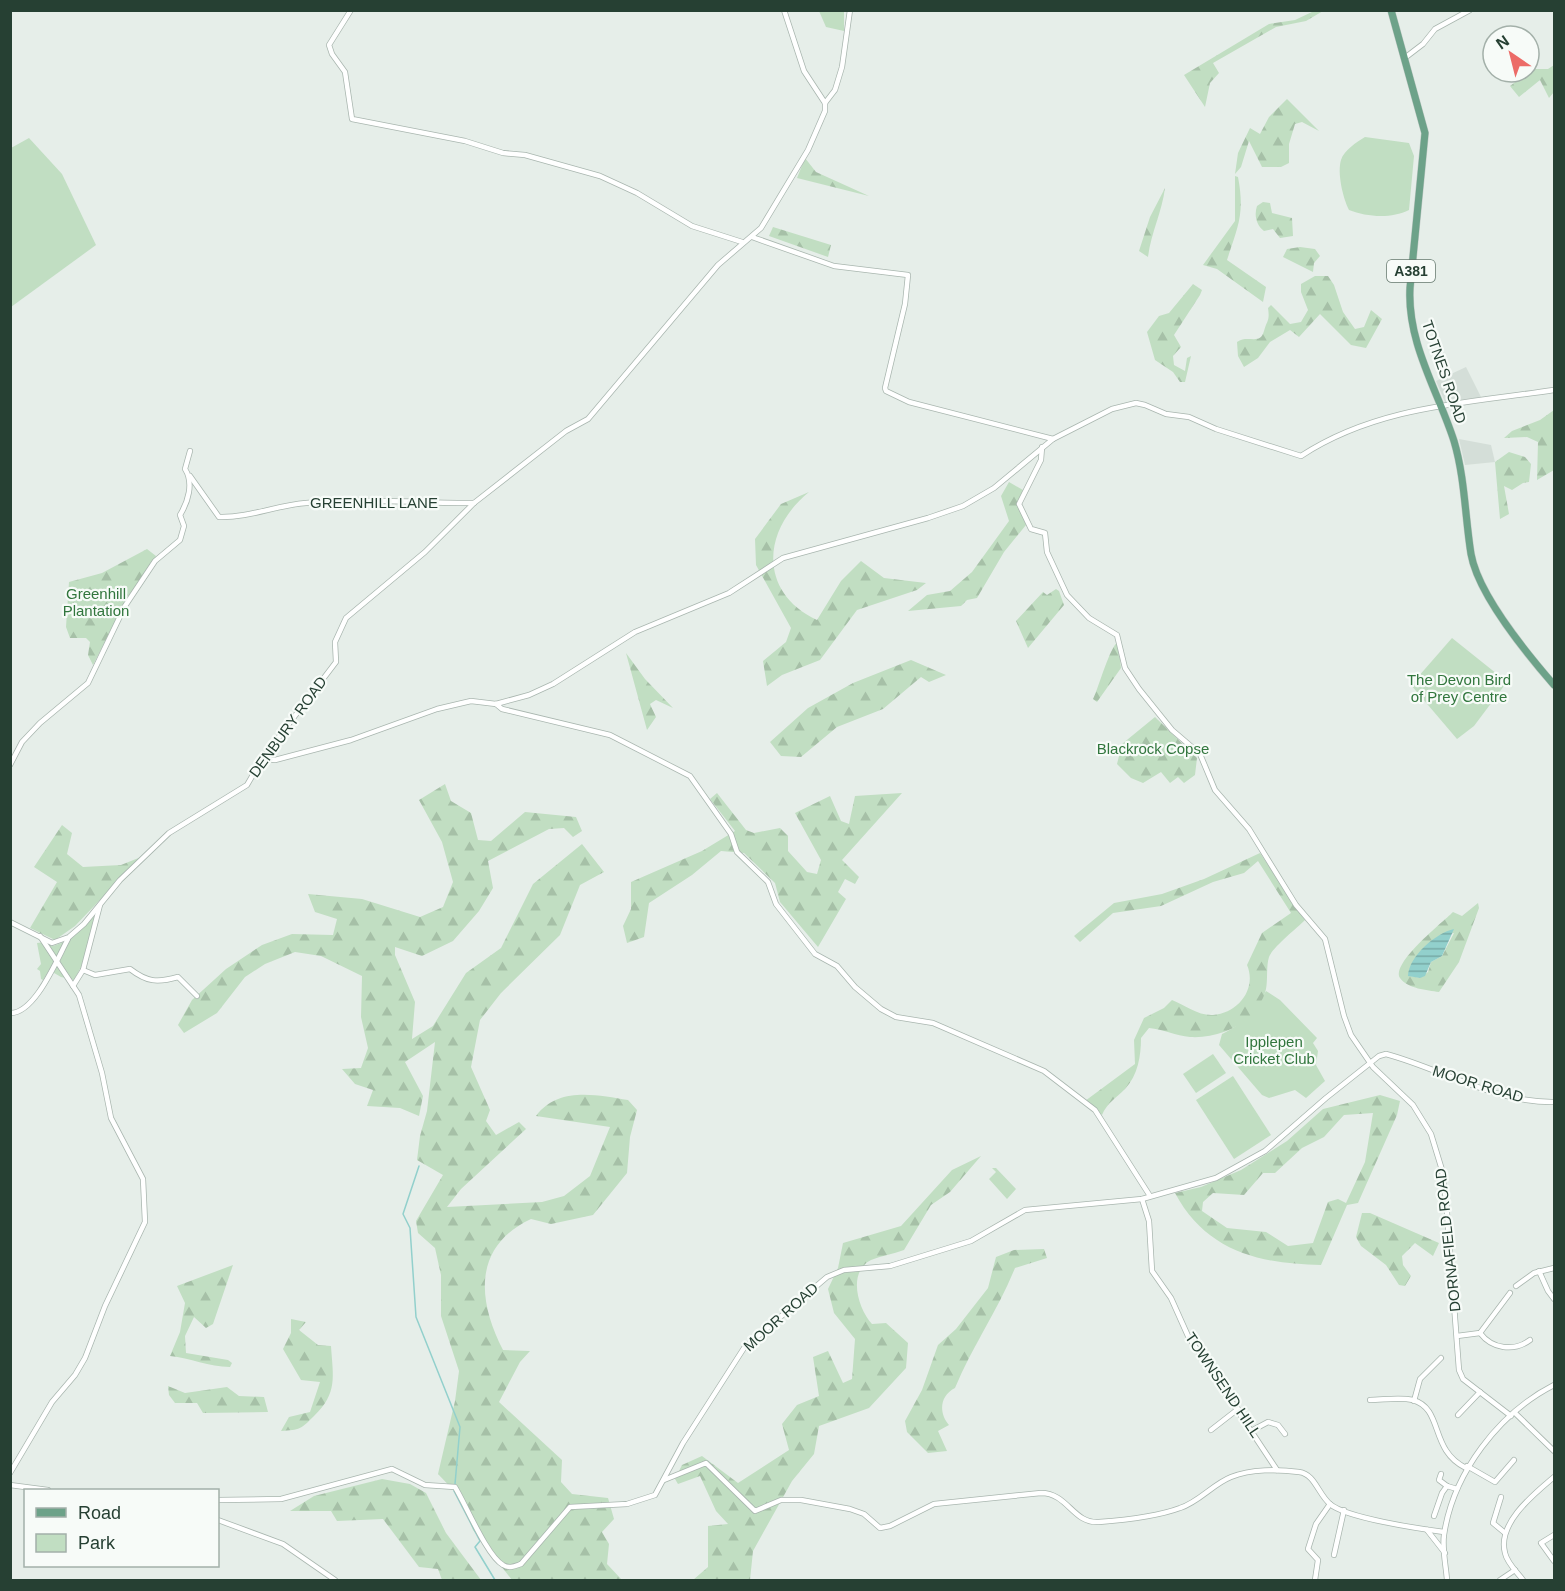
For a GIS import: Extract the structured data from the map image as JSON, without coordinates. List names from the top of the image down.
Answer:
{
  "streets": {
    "main road": ["A381", "TOTNES ROAD"],
    "street": [
      "GREENHILL LANE",
      "DENBURY ROAD",
      "MOOR ROAD",
      "DORNAFIELD ROAD",
      "TOWNSEND HILL"
    ]
  },
  "crossings": [
    ["GREENHILL LANE", "DENBURY ROAD"],
    ["MOOR ROAD", "DORNAFIELD ROAD"],
    ["MOOR ROAD", "TOWNSEND HILL"]
  ],
  "parks": [
    "Greenhill Plantation",
    "The Devon Bird of Prey Centre",
    "Blackrock Copse",
    "Ipplepen Cricket Club"
  ],
  "legend": ["Road", "Park"],
  "north": "top left"
}
